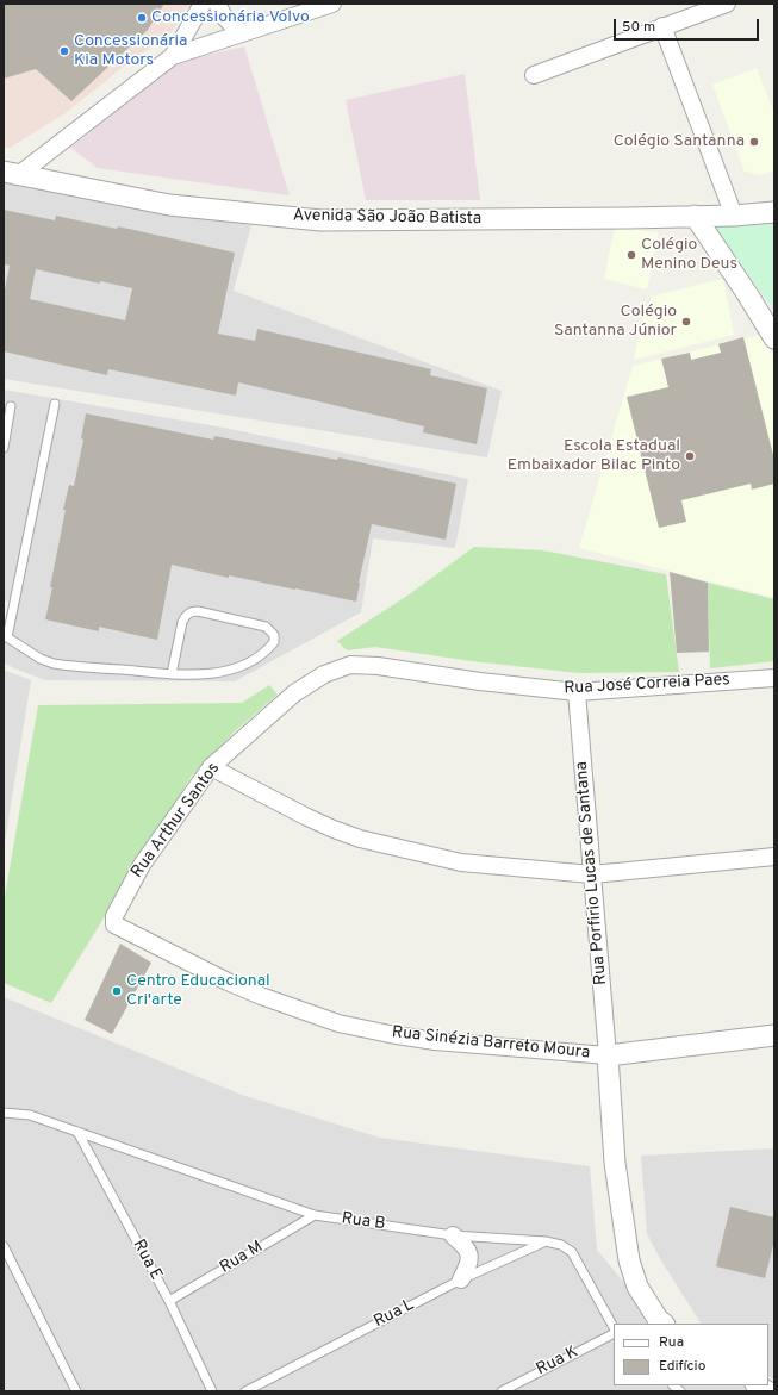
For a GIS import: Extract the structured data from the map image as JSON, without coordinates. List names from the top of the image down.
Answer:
{
  "streets": {
    "street": [
      "Avenida São João Batista",
      "Rua José Correia Paes",
      "Rua Arthur Santos",
      "Rua Porfirio Lucas de Santana",
      "Rua Sinézia Barreto Moura"
    ],
    "lane": [
      "Rua B",
      "Rua M",
      "Rua E",
      "Rua L",
      "Rua K"
    ]
  },
  "crossings": [
    ["Rua José Correia Paes", "Rua Arthur Santos"],
    ["Rua José Correia Paes", "Rua Porfirio Lucas de Santana"],
    ["Rua Arthur Santos", "Rua Sinézia Barreto Moura"],
    ["Rua Porfirio Lucas de Santana", "Rua Sinézia Barreto Moura"],
    ["Rua B", "Rua M"],
    ["Rua B", "Rua E"],
    ["Rua B", "Rua L"],
    ["Rua M", "Rua E"]
  ],
  "places": [
    "Concessionária Volvo",
    "Concessionária Kia Motors",
    "Colégio Santanna",
    "Colégio Menino Deus",
    "Colégio Santanna Júnior",
    "Escola Estadual Embaixador Bilac Pinto",
    "Centro Educacional Cri'arte"
  ],
  "legend": ["Rua", "Edifício"],
  "scale_bar": "50 m"
}
